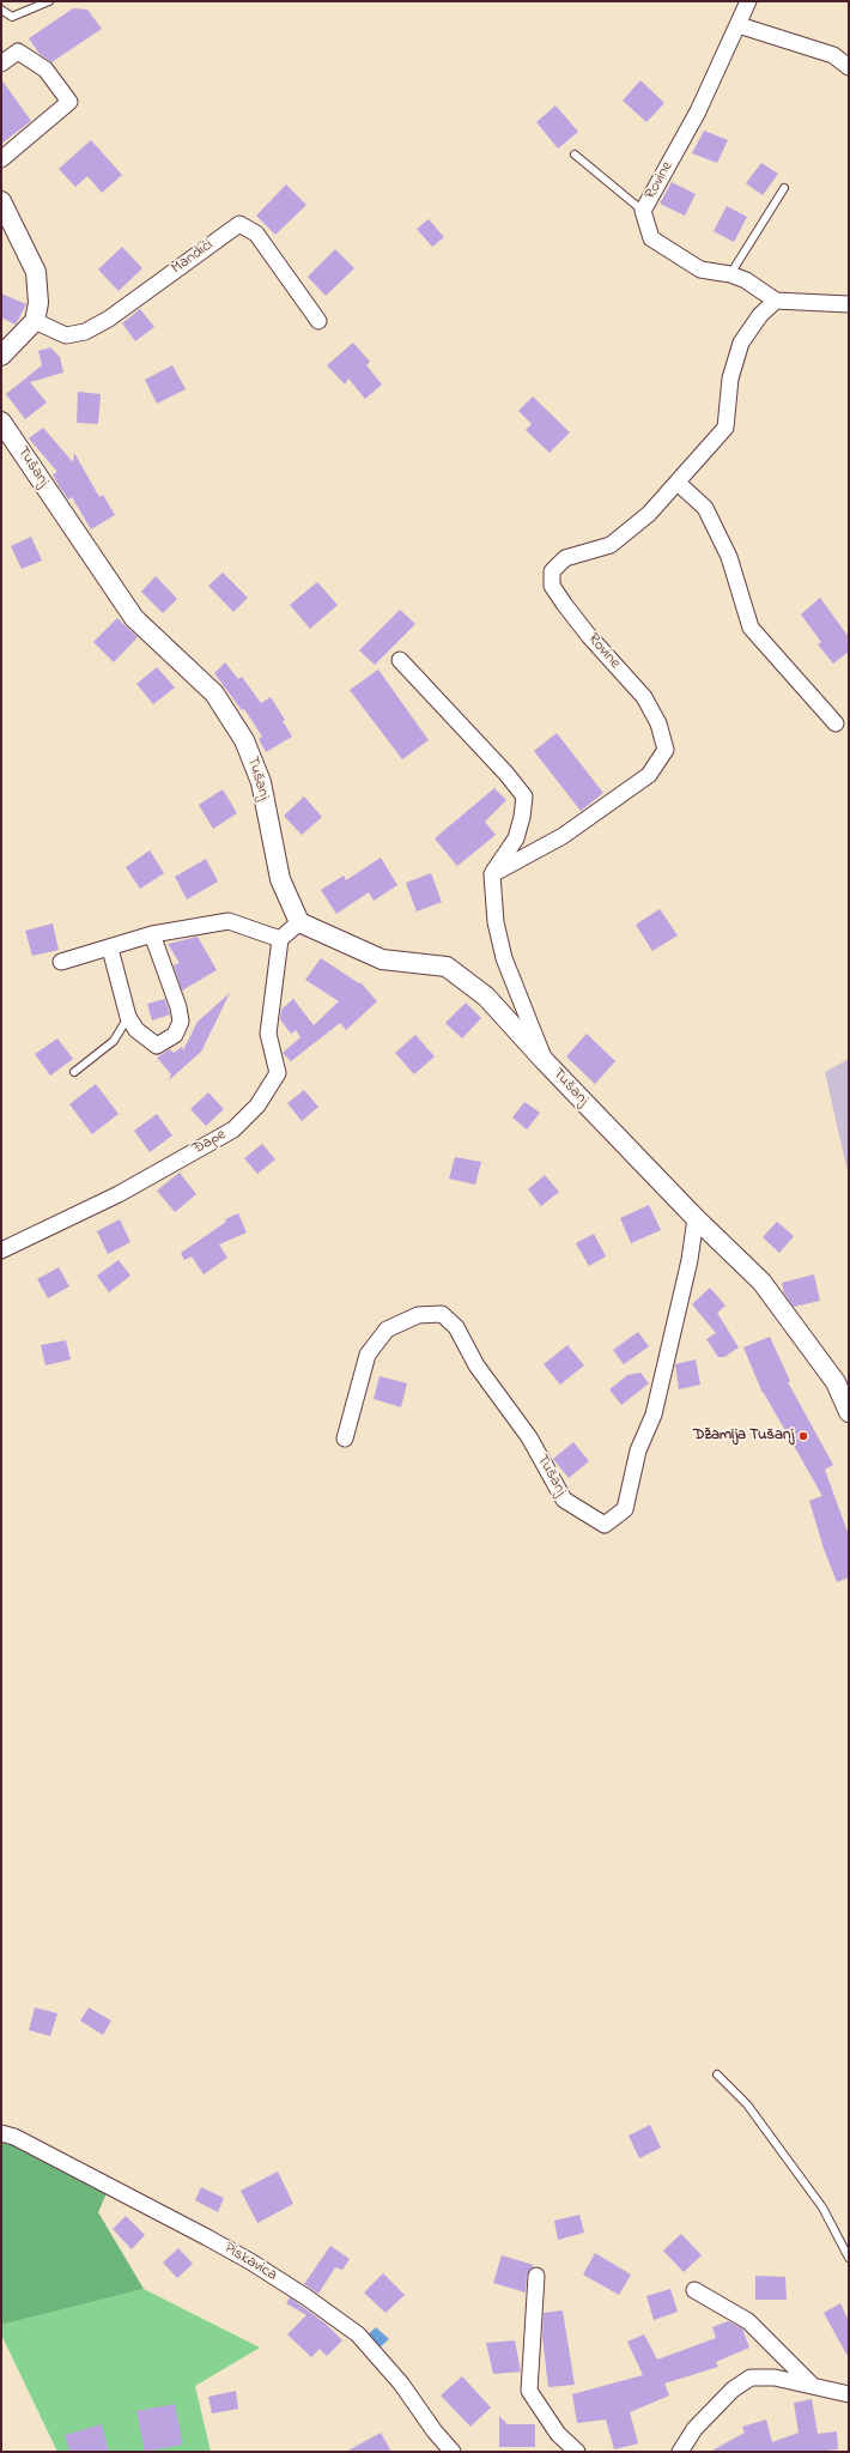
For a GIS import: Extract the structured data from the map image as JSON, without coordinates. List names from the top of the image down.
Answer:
{
  "streets": {
    "street": [
      "Rovine",
      "Mandići",
      "Tušanj",
      "Đape",
      "Piskavica"
    ]
  },
  "crossings": [
    ["Rovine", "Tušanj"]
  ],
  "places": ["Džamija Tušanj"]
}
